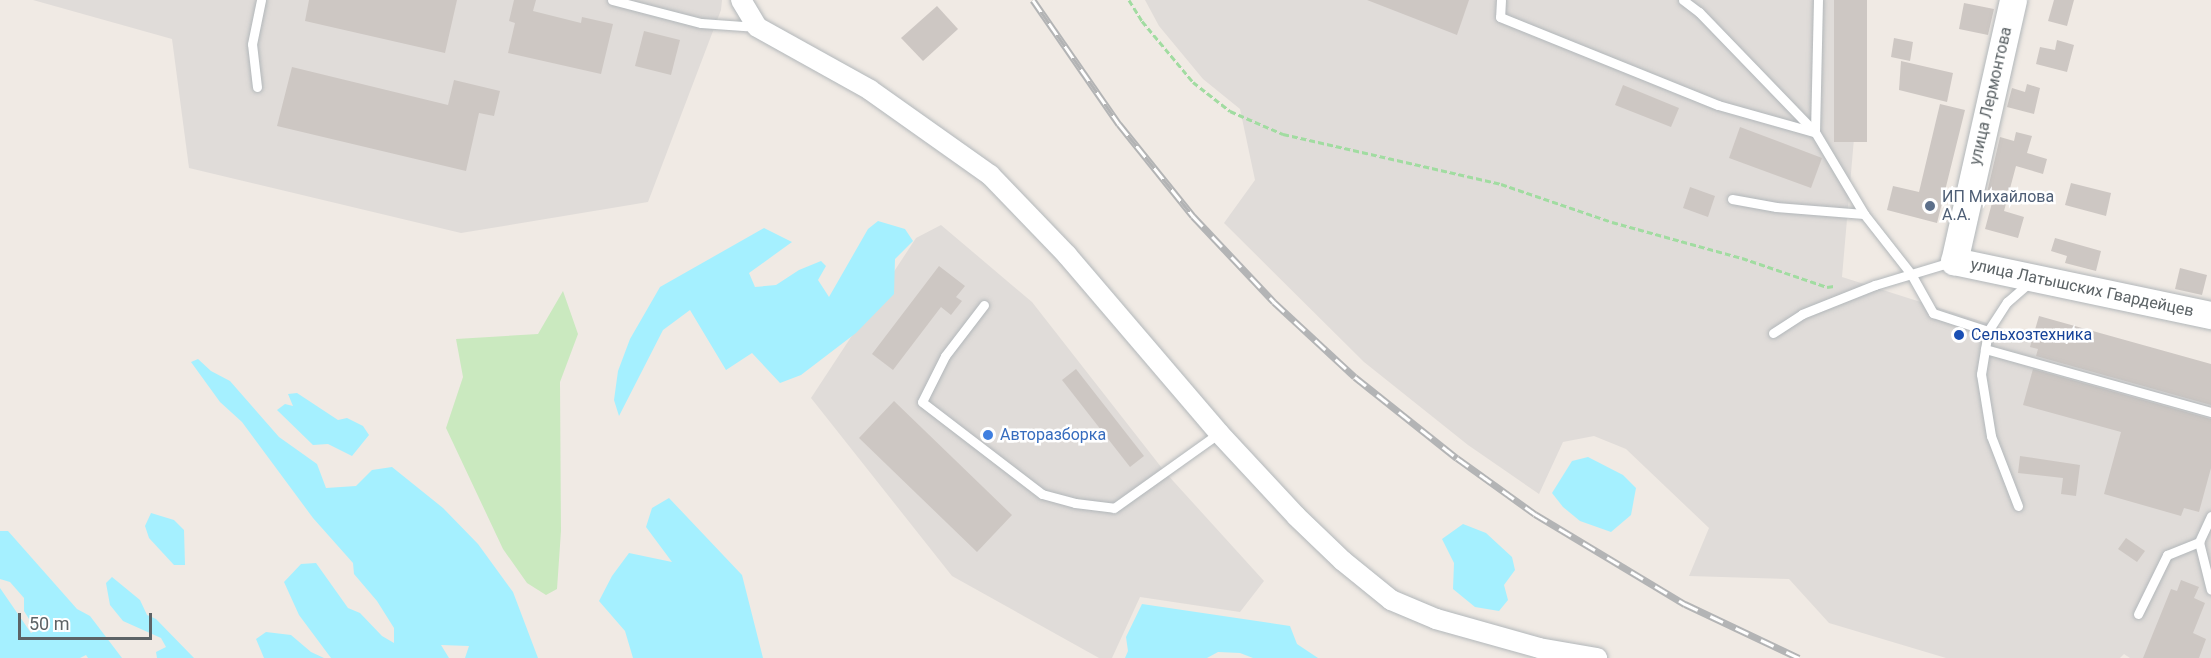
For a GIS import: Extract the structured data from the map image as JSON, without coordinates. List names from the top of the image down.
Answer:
{
  "streets": {
    "street": ["улица Лермонтова", "улица Латышских Гвардейцев"]
  },
  "crossings": [
    ["улица Лермонтова", "улица Латышских Гвардейцев"]
  ],
  "places": ["ИП Михайлова А.А.", "Сельхозтехника", "Авторазборка"],
  "scale_bar": "50 m"
}
